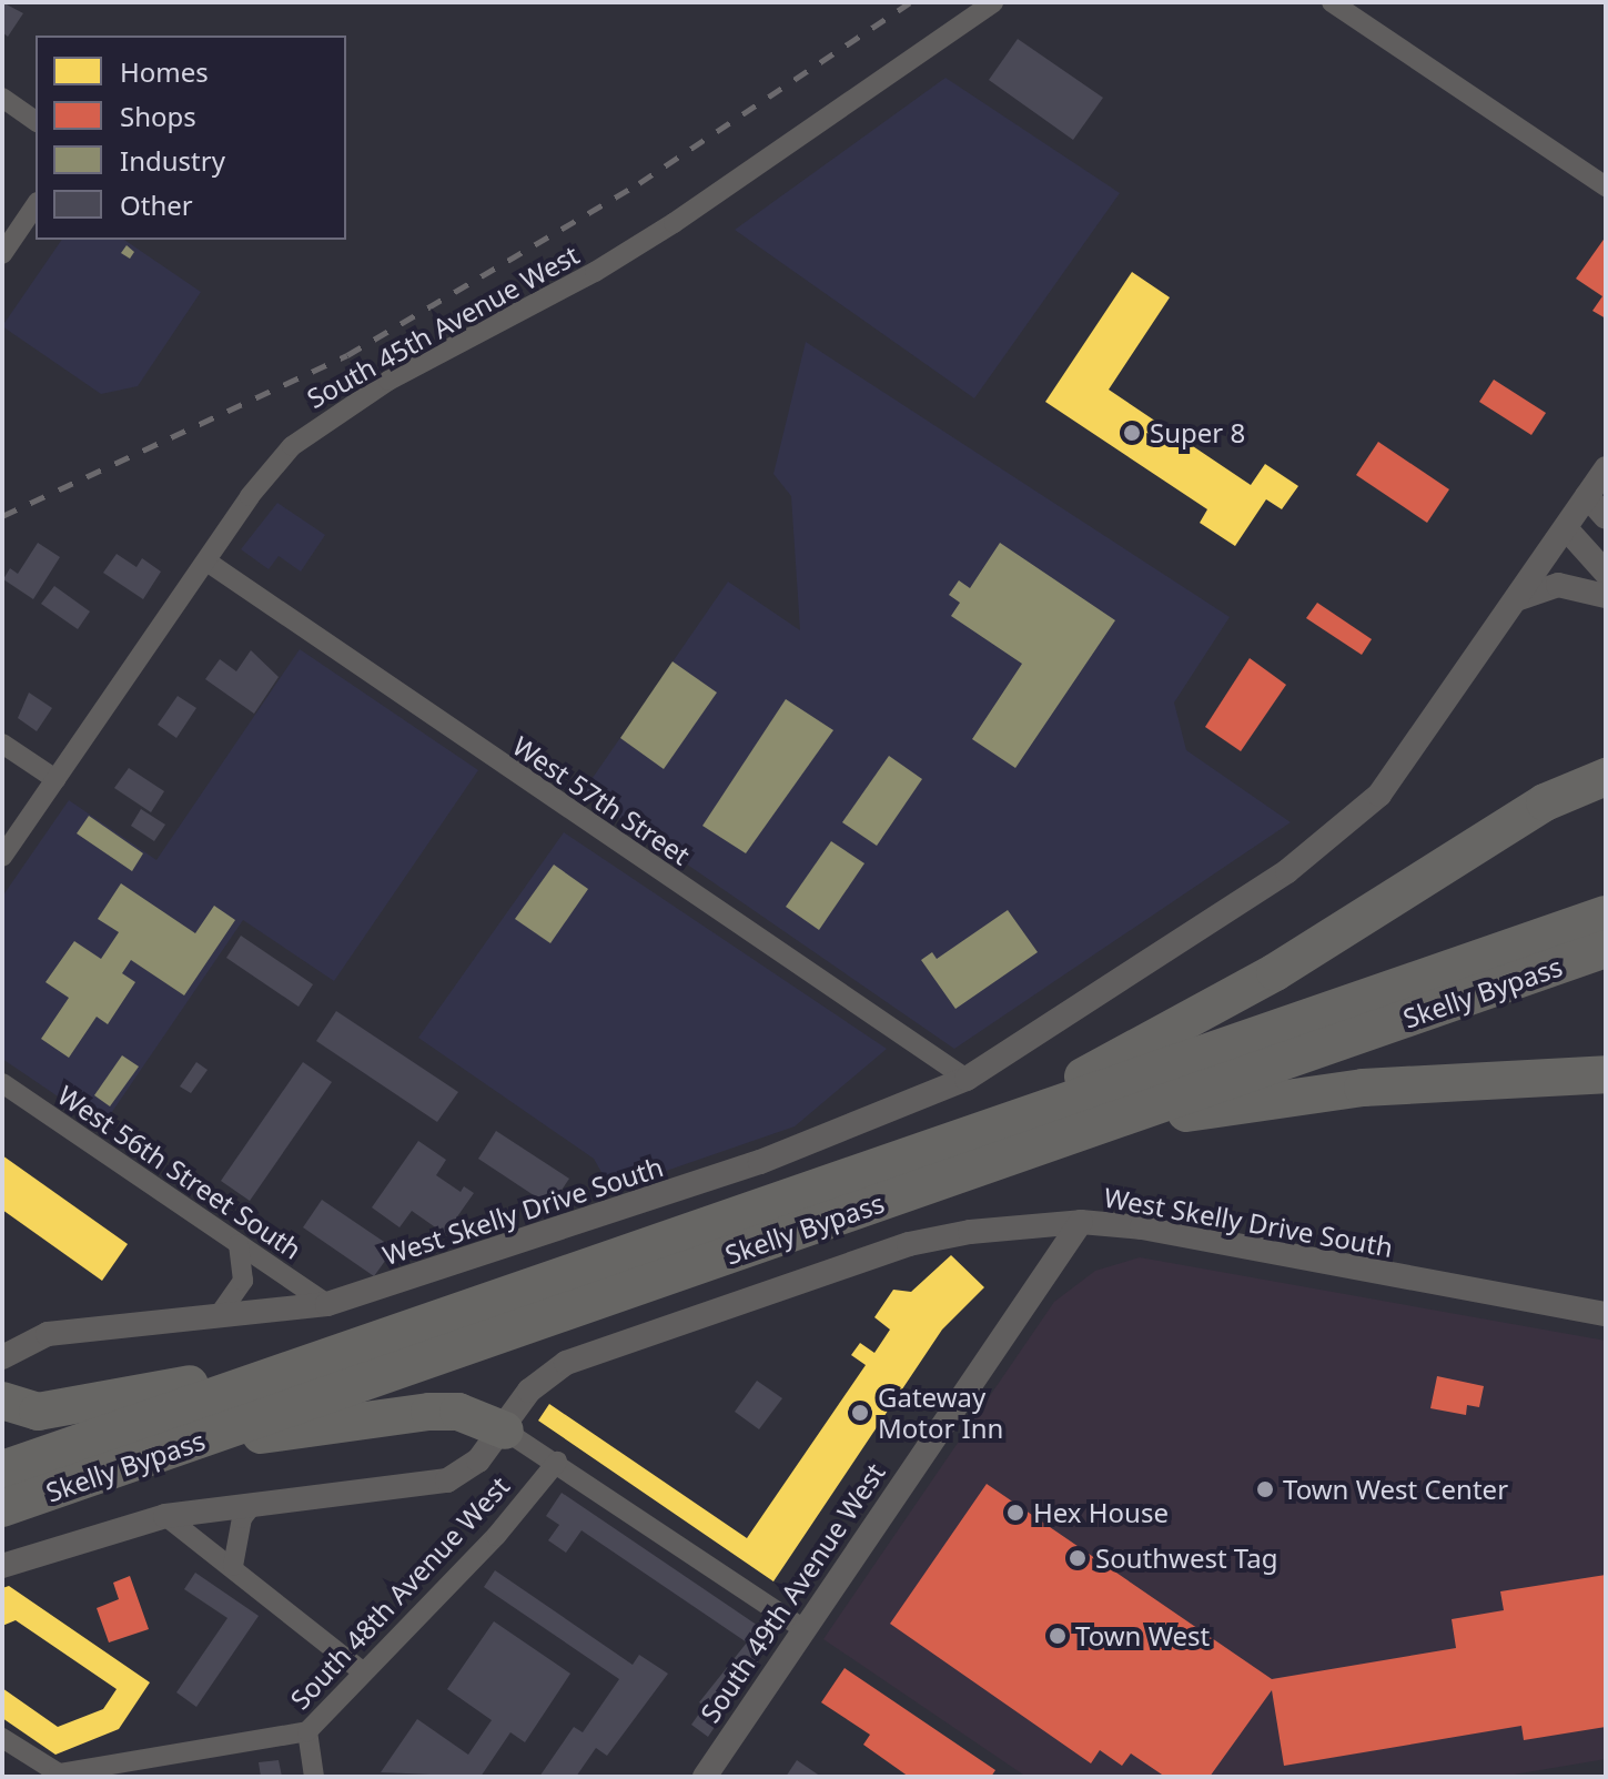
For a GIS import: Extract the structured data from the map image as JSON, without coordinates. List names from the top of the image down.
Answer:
{
  "streets": {
    "highway": ["Skelly Bypass"],
    "street": [
      "South 45th Avenue West",
      "West 57th Street",
      "West 56th Street South",
      "West Skelly Drive South",
      "South 48th Avenue West",
      "South 49th Avenue West"
    ]
  },
  "crossings": [
    ["South 45th Avenue West", "West 57th Street"],
    ["West 57th Street", "West Skelly Drive South"],
    ["West 56th Street South", "West Skelly Drive South"],
    ["West Skelly Drive South", "South 49th Avenue West"]
  ],
  "places": [
    "Super 8",
    "Gateway Motor Inn",
    "Town West Center",
    "Hex House",
    "Southwest Tag",
    "Town West"
  ],
  "legend": [
    "Homes",
    "Shops",
    "Industry",
    "Other"
  ]
}
